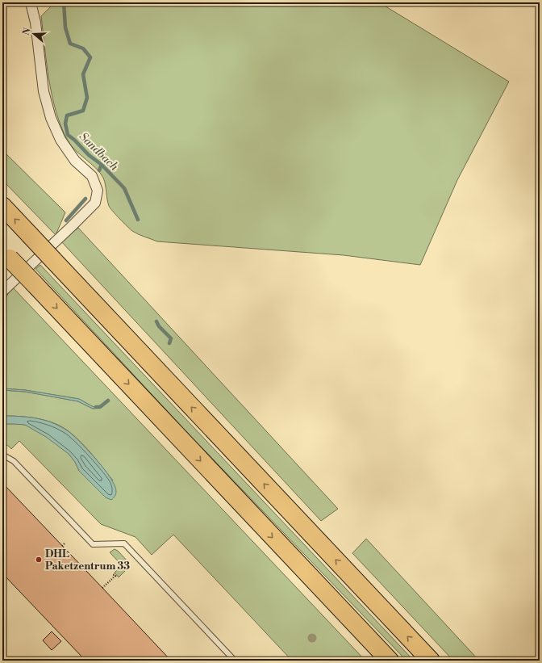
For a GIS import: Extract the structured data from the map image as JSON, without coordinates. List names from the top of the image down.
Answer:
{
  "water": ["Sandbach"],
  "places": ["DHL Paketzentrum 33"],
  "north": "left"
}
